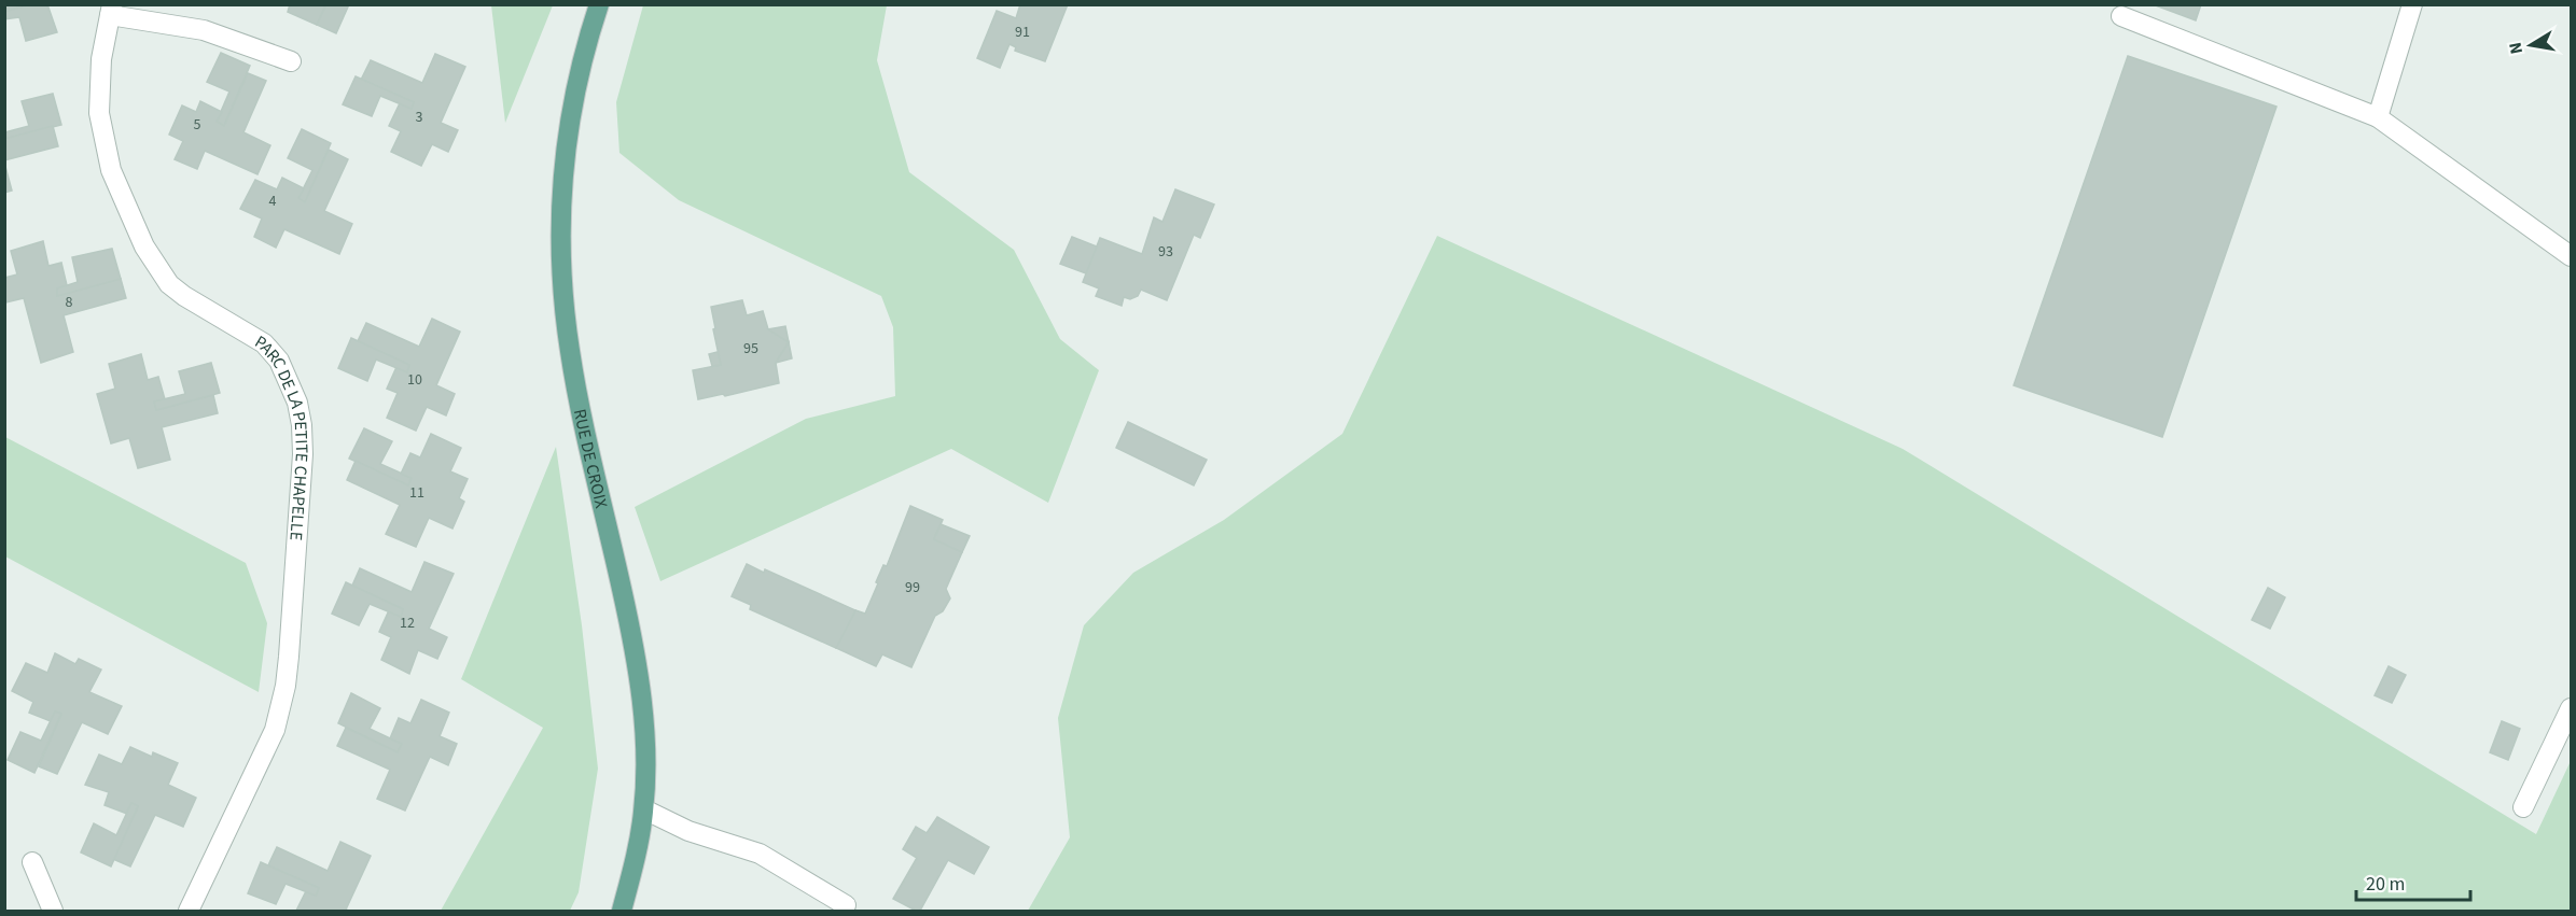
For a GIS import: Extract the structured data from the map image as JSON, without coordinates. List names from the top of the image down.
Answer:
{
  "streets": {
    "main road": ["RUE DE CROIX"],
    "street": ["PARC DE LA PETITE CHAPELLE"]
  },
  "house_numbers": [
    "91",
    "3",
    "5",
    "4",
    "93",
    "8",
    "95",
    "10",
    "11",
    "99",
    "12"
  ],
  "scale_bar": "20 m",
  "north": "left"
}
